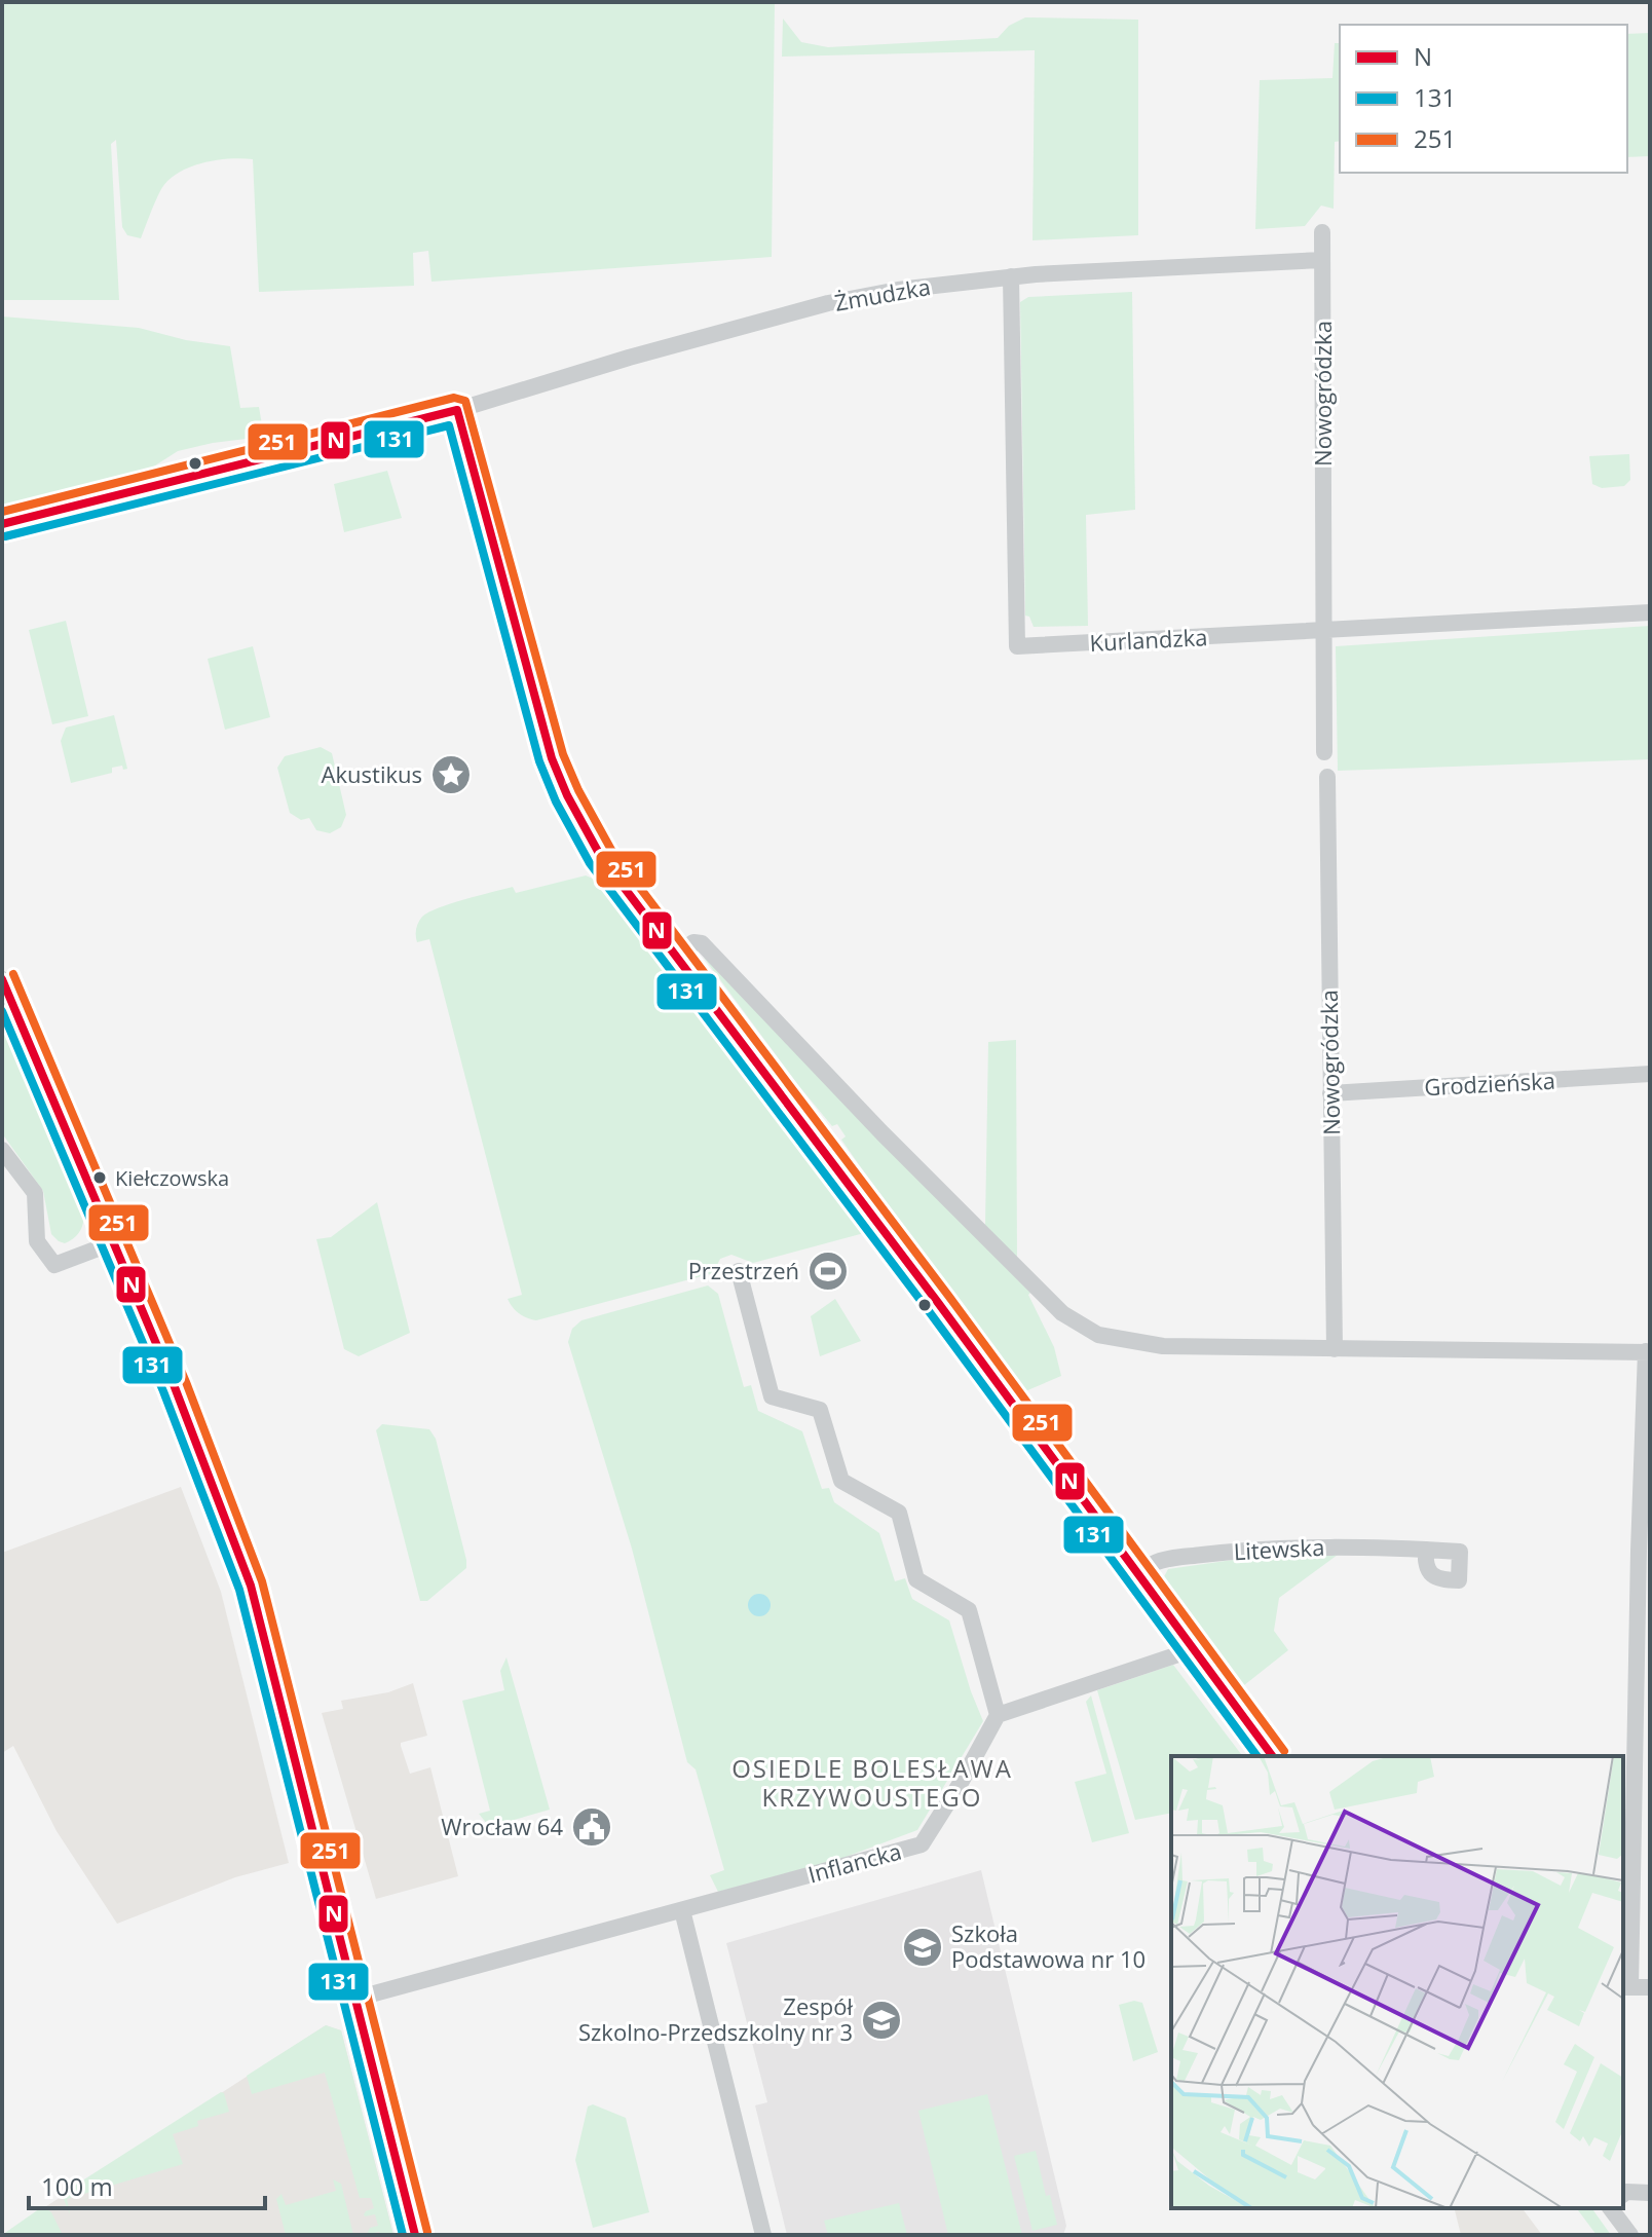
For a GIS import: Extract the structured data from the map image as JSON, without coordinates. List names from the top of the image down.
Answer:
{
  "streets": {
    "street": [
      "Żmudzka",
      "Nowogródzka",
      "Kurlandzka",
      "Grodzieńska",
      "Litewska",
      "Inflancka"
    ]
  },
  "crossings": [
    ["Żmudzka", "Nowogródzka"],
    ["Żmudzka", "Kurlandzka"],
    ["Nowogródzka", "Kurlandzka"],
    ["Nowogródzka", "Grodzieńska"]
  ],
  "districts": ["OSIEDLE BOLESŁAWA KRZYWOUSTEGO"],
  "places": {
    "place": ["Akustikus"],
    "other": ["Kiełczowska"],
    "sports": ["Przestrzeń"],
    "public building": ["Wrocław 64"],
    "school or university": ["Szkoła Podstawowa nr 10", "Zespół Szkolno-Przedszkolny nr 3"]
  },
  "lines": ["transit line 251", "transit line N", "transit line 131"],
  "legend": ["N", "131", "251"],
  "scale_bar": "100 m"
}
